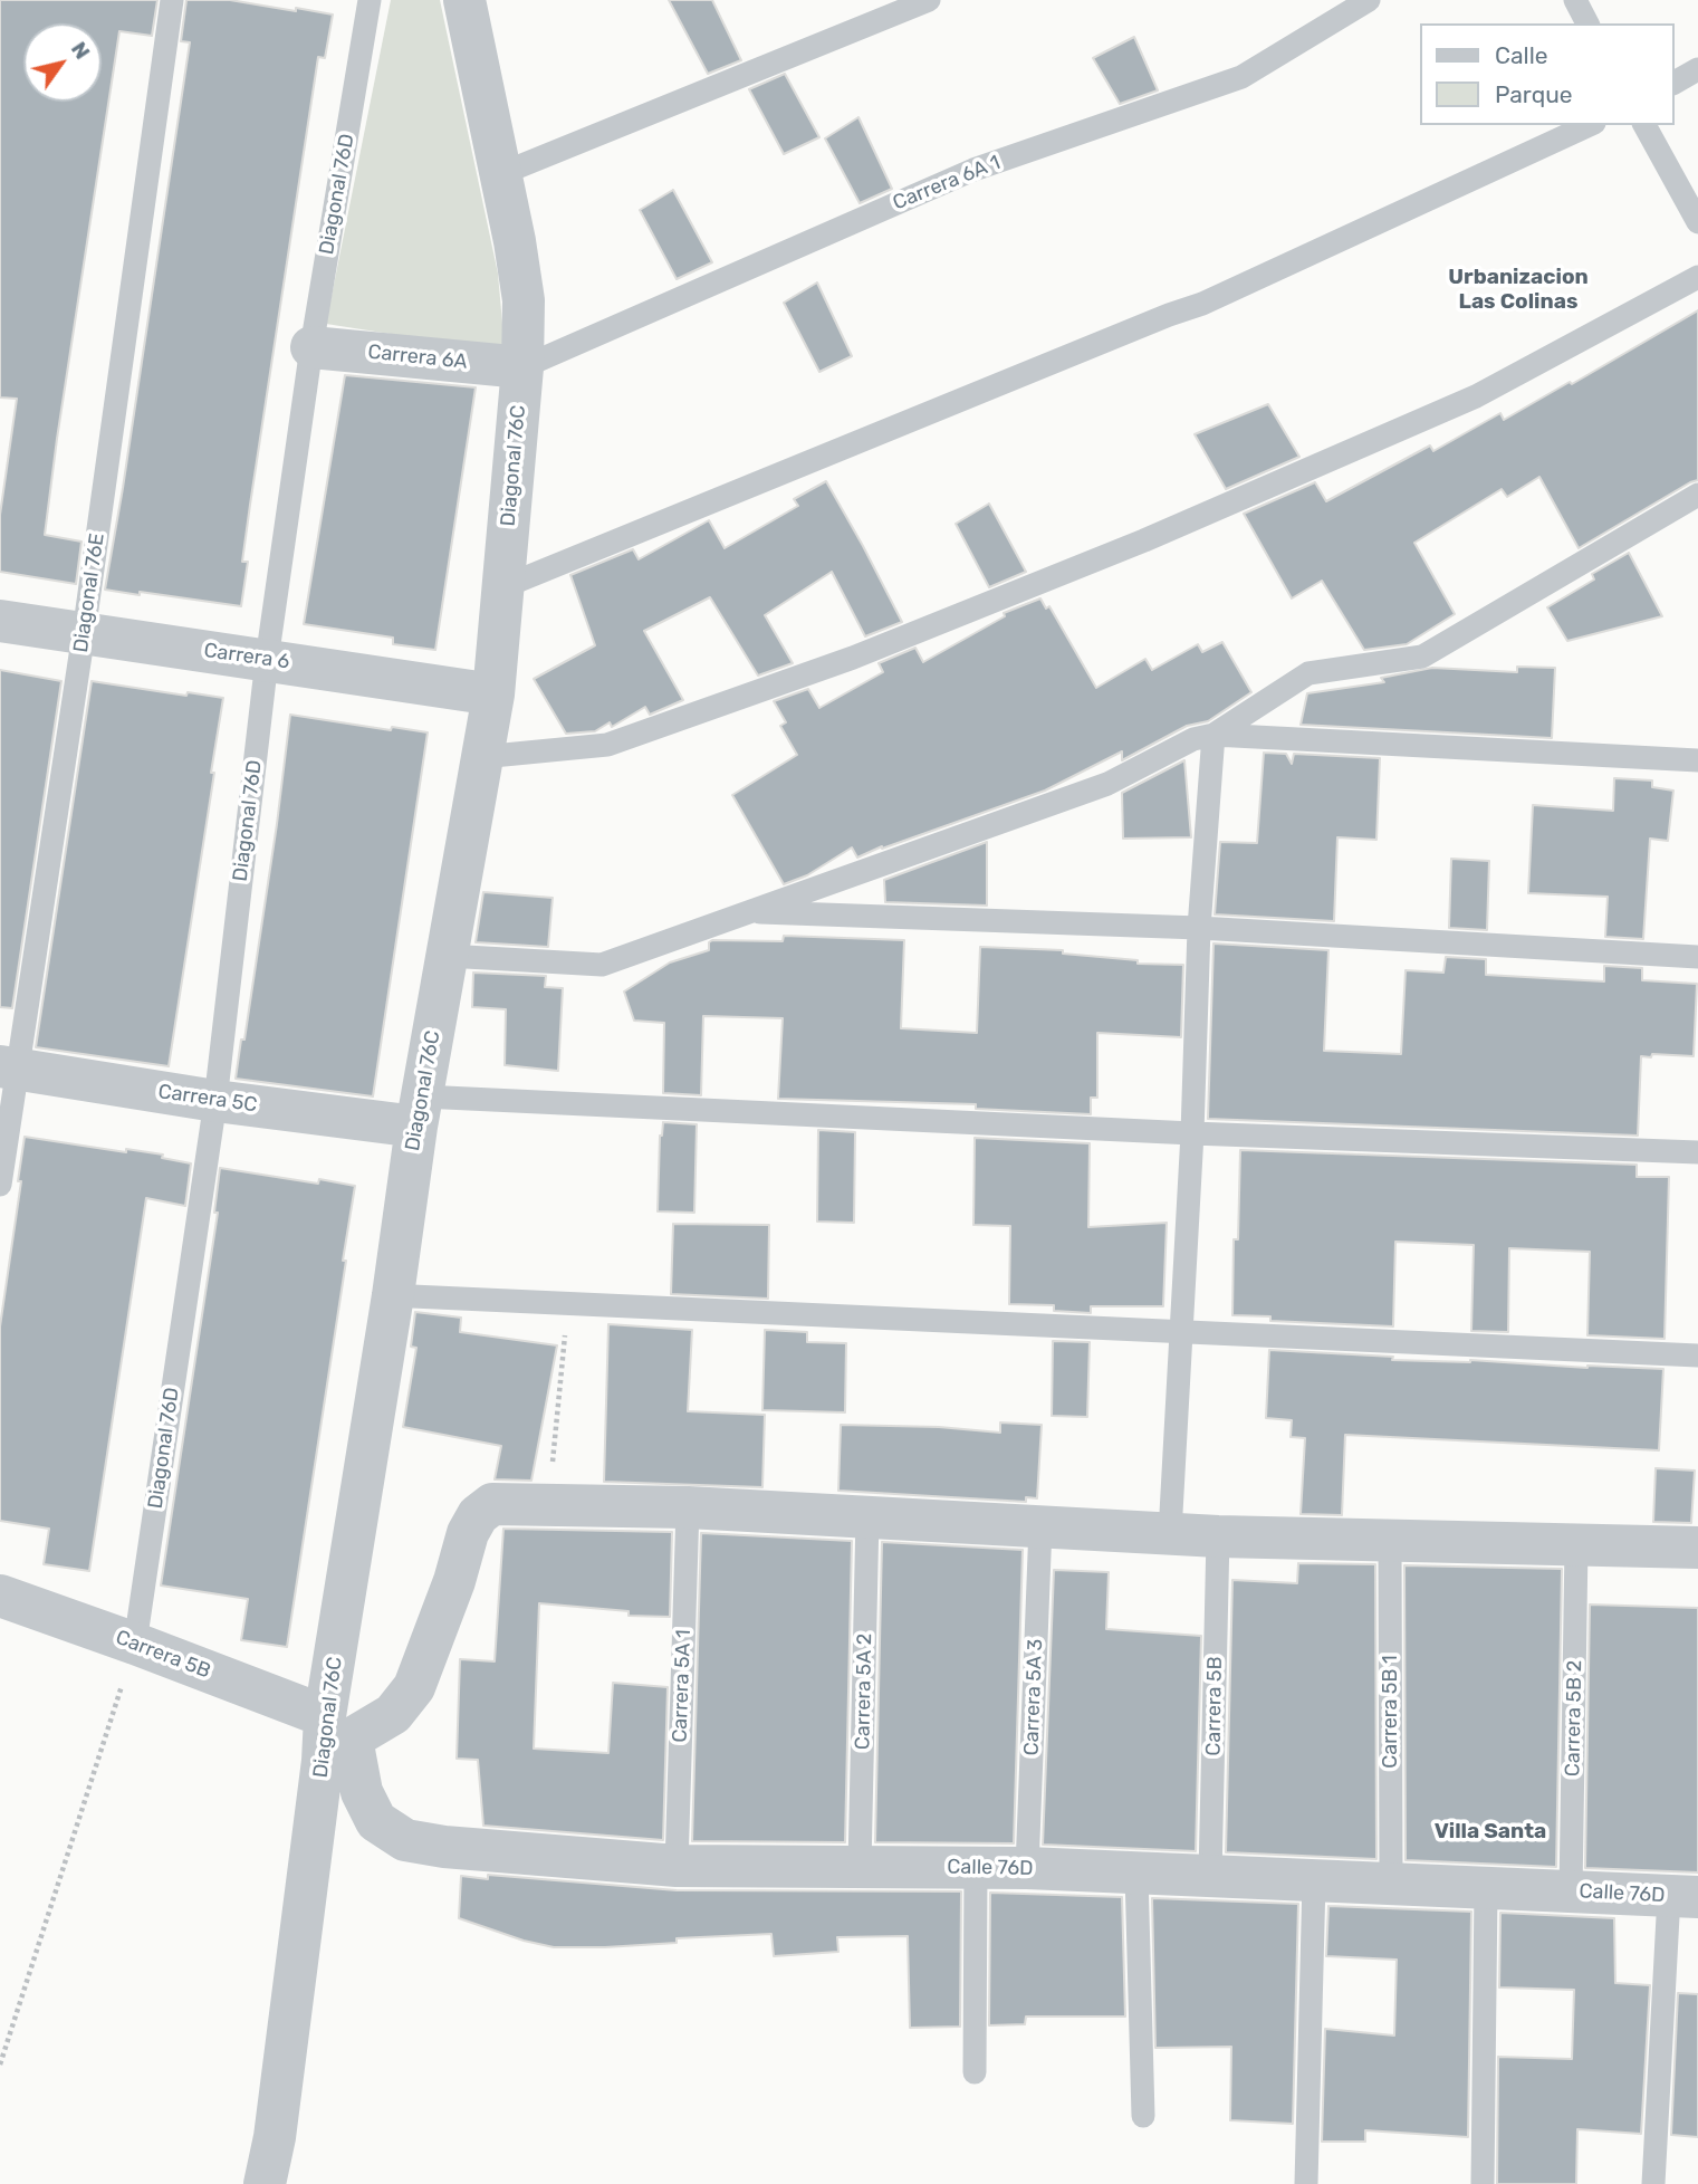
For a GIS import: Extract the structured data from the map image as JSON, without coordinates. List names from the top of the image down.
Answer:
{
  "streets": {
    "street": [
      "Carrera 6A",
      "Diagonal 76C",
      "Carrera 6",
      "Carrera 5C",
      "Carrera 5B",
      "Calle 76D"
    ],
    "lane": [
      "Carrera 6A 1",
      "Diagonal 76D",
      "Diagonal 76E",
      "Carrera 5A 1",
      "Carrera 5A 2",
      "Carrera 5A 3",
      "Carrera 5B 1",
      "Carrera 5B 2"
    ]
  },
  "crossings": [
    ["Carrera 6A 1", "Carrera 6A"],
    ["Carrera 6A 1", "Diagonal 76C"],
    ["Diagonal 76D", "Carrera 6A"],
    ["Diagonal 76D", "Carrera 6"],
    ["Diagonal 76D", "Carrera 5C"],
    ["Diagonal 76D", "Carrera 5B"],
    ["Carrera 6A", "Diagonal 76C"],
    ["Diagonal 76C", "Carrera 6"],
    ["Diagonal 76C", "Carrera 5C"],
    ["Diagonal 76C", "Carrera 5B"],
    ["Diagonal 76C", "Calle 76D"],
    ["Diagonal 76E", "Carrera 6"],
    ["Diagonal 76E", "Carrera 5C"],
    ["Carrera 5B", "Calle 76D"],
    ["Carrera 5A 1", "Calle 76D"],
    ["Carrera 5A 2", "Calle 76D"],
    ["Carrera 5A 3", "Calle 76D"],
    ["Carrera 5B 1", "Calle 76D"],
    ["Carrera 5B 2", "Calle 76D"]
  ],
  "districts": ["Urbanizacion Las Colinas", "Villa Santa"],
  "legend": ["Calle", "Parque"],
  "north": "top right"
}
